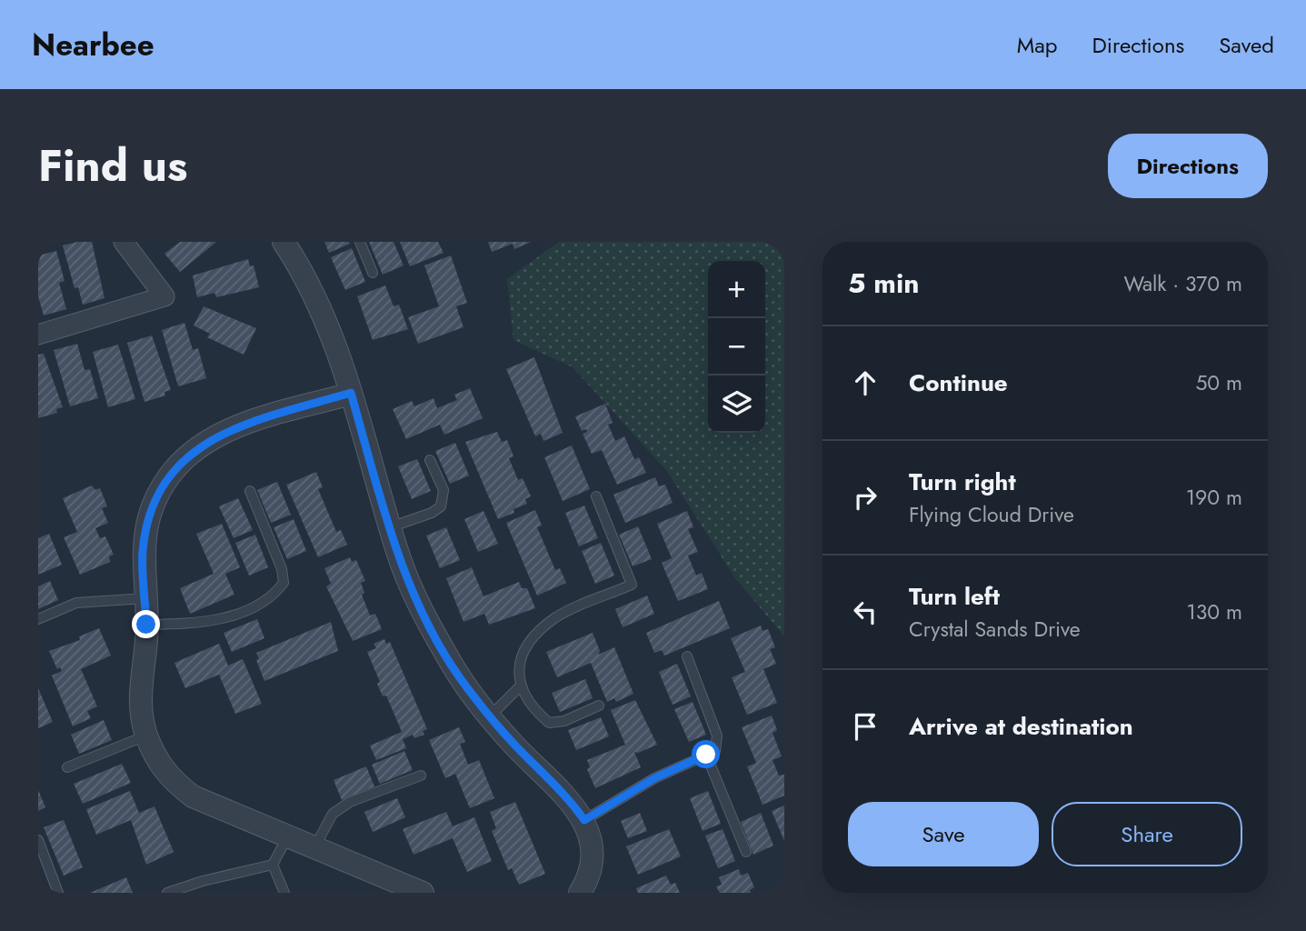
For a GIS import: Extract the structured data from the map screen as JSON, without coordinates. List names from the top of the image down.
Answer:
{
  "page": {
    "header": "Nearbee",
    "nav": ["Map", "Directions", "Saved"],
    "title": "Find us",
    "buttons": [
      "Directions",
      ["Save", "Share"]
    ],
    "heading": ["5 min", "Walk · 370 m"],
    "map_buttons": ["+", "−"],
    "list": [
      ["Continue", "50 m"],
      ["Turn right", "Flying Cloud Drive", "190 m"],
      ["Turn left", "Crystal Sands Drive", "130 m"],
      "Arrive at destination"
    ]
  }
}
